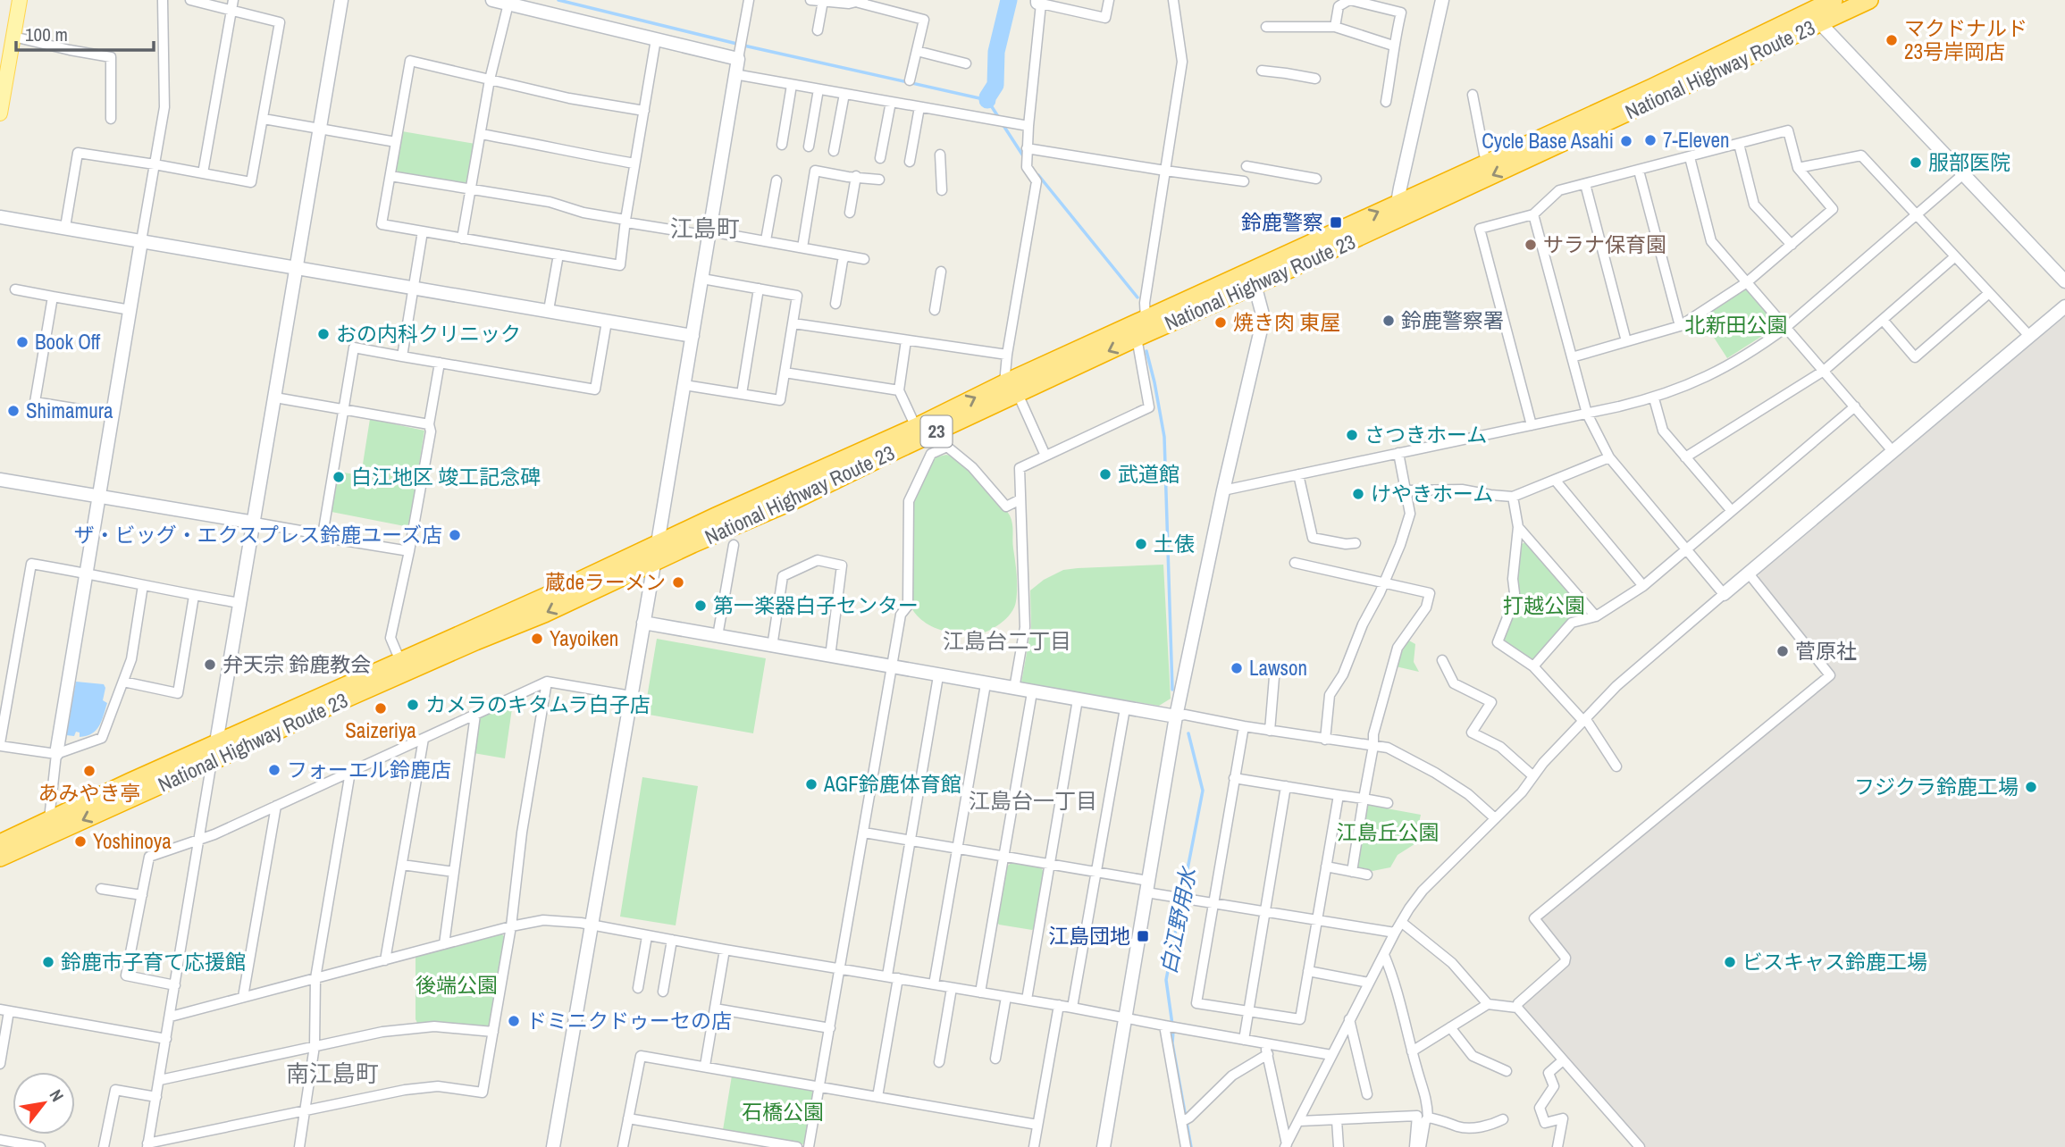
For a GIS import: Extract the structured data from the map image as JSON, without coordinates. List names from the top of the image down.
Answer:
{
  "streets": {
    "highway": ["National Highway Route 23", "23"]
  },
  "districts": [
    "江島町",
    "江島台二丁目",
    "江島台一丁目",
    "南江島町"
  ],
  "water": ["白江野用水"],
  "parks": [
    "北新田公園",
    "打越公園",
    "江島丘公園",
    "後端公園",
    "石橋公園"
  ],
  "places": {
    "other": [
      "マクドナルド 23号岸岡店",
      "7-Eleven",
      "Cycle Base Asahi",
      "服部医院",
      "サラナ保育園",
      "鈴鹿警察署",
      "焼き肉 東屋",
      "おの内科クリニック",
      "Book Off",
      "Shimamura",
      "さつきホーム",
      "武道館",
      "白江地区 竣工記念碑",
      "けやきホーム",
      "ザ・ビッグ・エクスプレス鈴鹿ユーズ店",
      "土俵",
      "蔵deラーメン",
      "第一楽器白子センター",
      "Yayoiken",
      "菅原社",
      "弁天宗 鈴鹿教会",
      "Lawson",
      "カメラのキタムラ白子店",
      "Saizeriya",
      "フォーエル鈴鹿店",
      "あみやき亭",
      "AGF鈴鹿体育館",
      "フジクラ鈴鹿工場",
      "Yoshinoya",
      "鈴鹿市子育て応援館",
      "ビスキャス鈴鹿工場",
      "ドミニクドゥーセの店"
    ],
    "transit": ["鈴鹿警察", "江島団地"]
  },
  "scale_bar": "100 m",
  "north": "top right"
}
